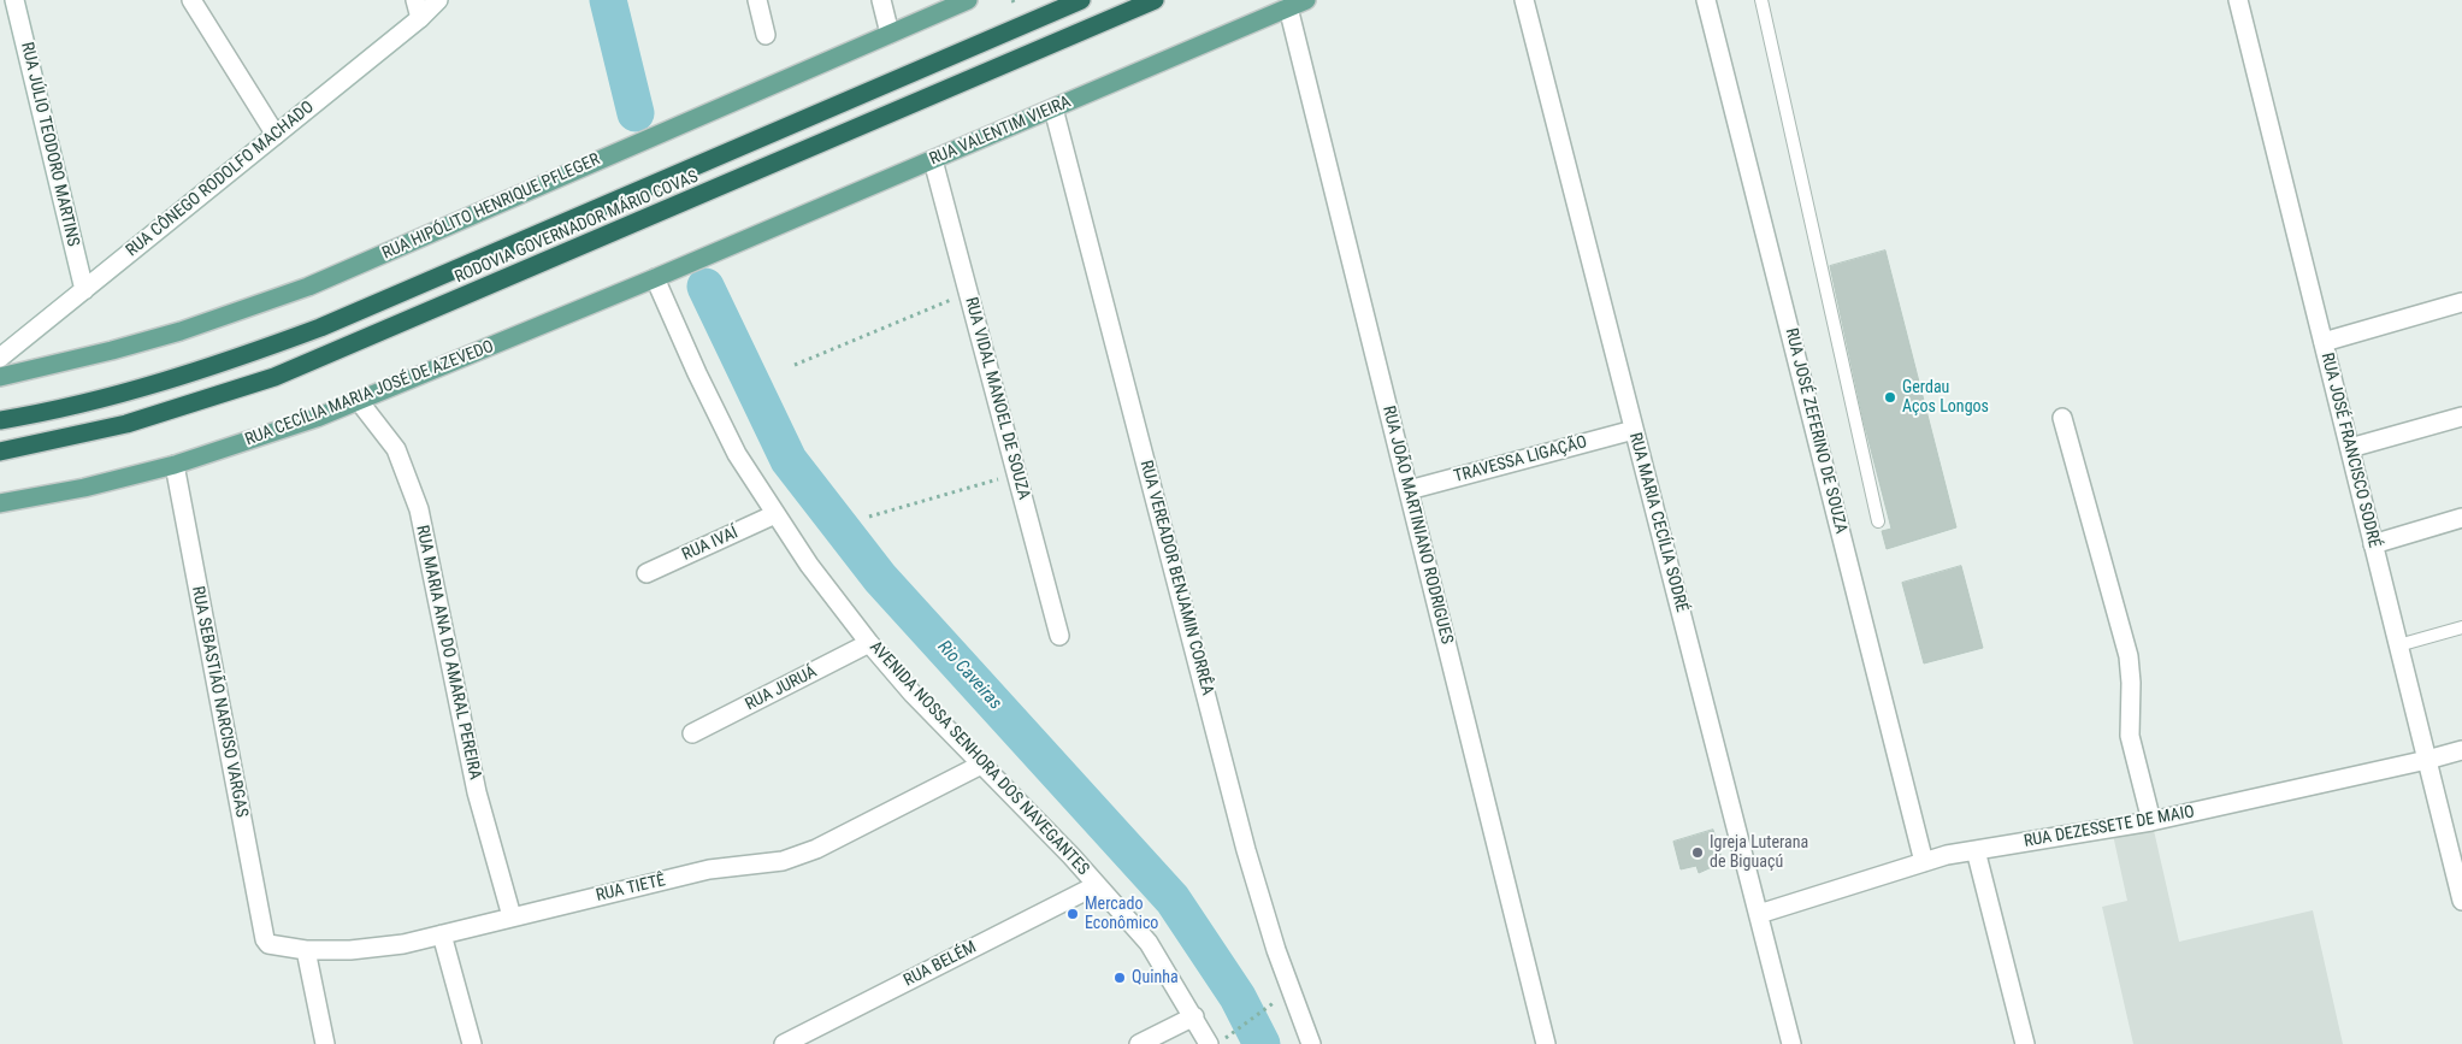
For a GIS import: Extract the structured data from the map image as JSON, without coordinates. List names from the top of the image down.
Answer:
{
  "streets": {
    "highway": ["RODOVIA GOVERNADOR MÁRIO COVAS"],
    "main road": ["RUA VALENTIM VIEIRA", "RUA HIPÓLITO HENRIQUE PFLEGER", "RUA CECÍLIA MARIA JOSÉ DE AZEVEDO"],
    "street": [
      "RUA JÚLIO TEODORO MARTINS",
      "RUA CÔNEGO RODOLFO MACHADO",
      "RUA VIDAL MANOEL DE SOUZA",
      "RUA JOSÉ ZEFERINO DE SOUZA",
      "RUA JOSÉ FRANCISCO SODRÉ",
      "TRAVESSA LIGAÇÃO",
      "RUA MARIA CECÍLIA SODRÉ",
      "RUA JOÃO MARTINIANO RODRIGUES",
      "RUA IVAÍ",
      "RUA VEREADOR BENJAMIN CORRÊA",
      "RUA MARIA ANA DO AMARAL PEREIRA",
      "RUA JURUÁ",
      "RUA SEBASTIÃO NARCISO VARGAS",
      "AVENIDA NOSSA SENHORA DOS NAVEGANTES",
      "RUA DEZESSETE DE MAIO",
      "RUA TIETÊ",
      "RUA BELÉM"
    ]
  },
  "crossings": [
    ["RUA VALENTIM VIEIRA", "RUA CECÍLIA MARIA JOSÉ DE AZEVEDO"],
    ["RUA VALENTIM VIEIRA", "RUA VIDAL MANOEL DE SOUZA"],
    ["RUA VALENTIM VIEIRA", "RUA JOÃO MARTINIANO RODRIGUES"],
    ["RUA VALENTIM VIEIRA", "RUA VEREADOR BENJAMIN CORRÊA"],
    ["RUA JÚLIO TEODORO MARTINS", "RUA CÔNEGO RODOLFO MACHADO"],
    ["RUA CECÍLIA MARIA JOSÉ DE AZEVEDO", "RUA MARIA ANA DO AMARAL PEREIRA"],
    ["RUA CECÍLIA MARIA JOSÉ DE AZEVEDO", "RUA SEBASTIÃO NARCISO VARGAS"],
    ["RUA CECÍLIA MARIA JOSÉ DE AZEVEDO", "AVENIDA NOSSA SENHORA DOS NAVEGANTES"],
    ["RUA JOSÉ ZEFERINO DE SOUZA", "RUA DEZESSETE DE MAIO"],
    ["RUA JOSÉ FRANCISCO SODRÉ", "RUA DEZESSETE DE MAIO"],
    ["TRAVESSA LIGAÇÃO", "RUA MARIA CECÍLIA SODRÉ"],
    ["TRAVESSA LIGAÇÃO", "RUA JOÃO MARTINIANO RODRIGUES"],
    ["RUA MARIA CECÍLIA SODRÉ", "RUA DEZESSETE DE MAIO"],
    ["RUA IVAÍ", "AVENIDA NOSSA SENHORA DOS NAVEGANTES"],
    ["RUA MARIA ANA DO AMARAL PEREIRA", "RUA TIETÊ"],
    ["RUA JURUÁ", "AVENIDA NOSSA SENHORA DOS NAVEGANTES"],
    ["RUA SEBASTIÃO NARCISO VARGAS", "RUA TIETÊ"],
    ["AVENIDA NOSSA SENHORA DOS NAVEGANTES", "RUA TIETÊ"],
    ["AVENIDA NOSSA SENHORA DOS NAVEGANTES", "RUA BELÉM"]
  ],
  "water": ["Rio Caveiras"],
  "places": [
    "Gerdau Aços Longos",
    "Igreja Luterana de Biguaçú",
    "Mercado Econômico",
    "Quinha"
  ]
}
